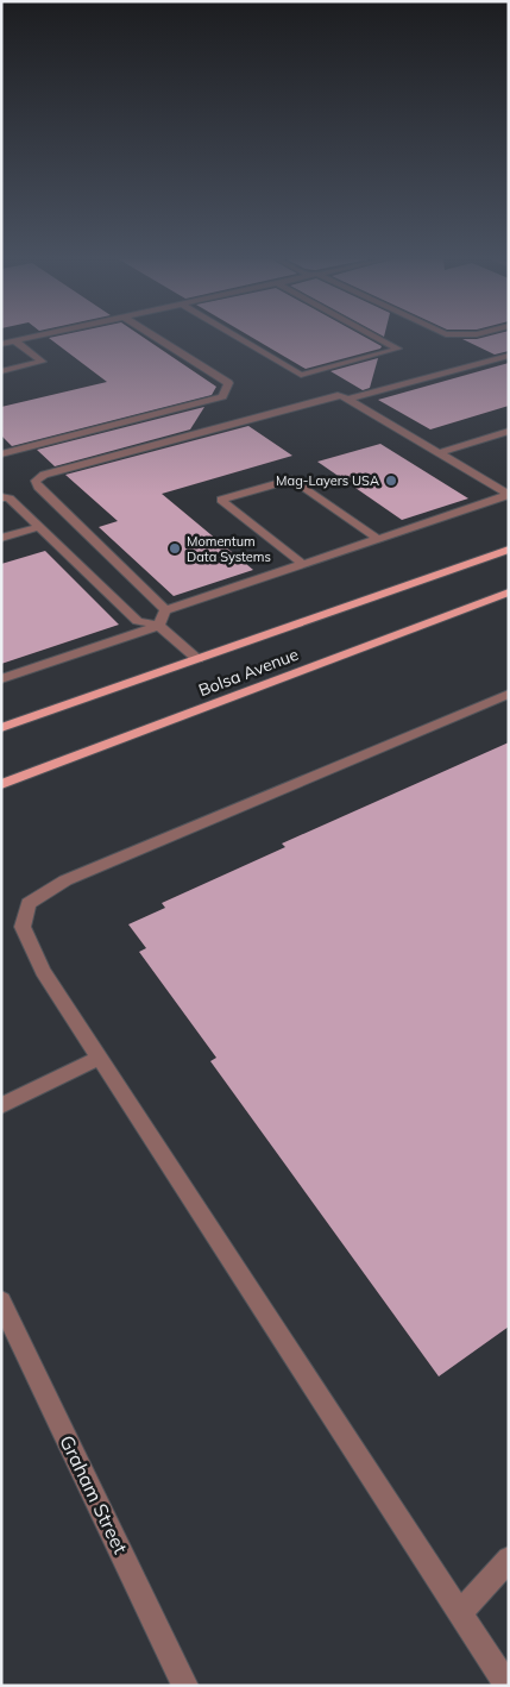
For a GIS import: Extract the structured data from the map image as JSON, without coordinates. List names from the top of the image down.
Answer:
{
  "streets": {
    "main road": ["Bolsa Avenue"],
    "street": ["Graham Street"]
  },
  "places": ["Mag-Layers USA", "Momentum Data Systems"]
}
